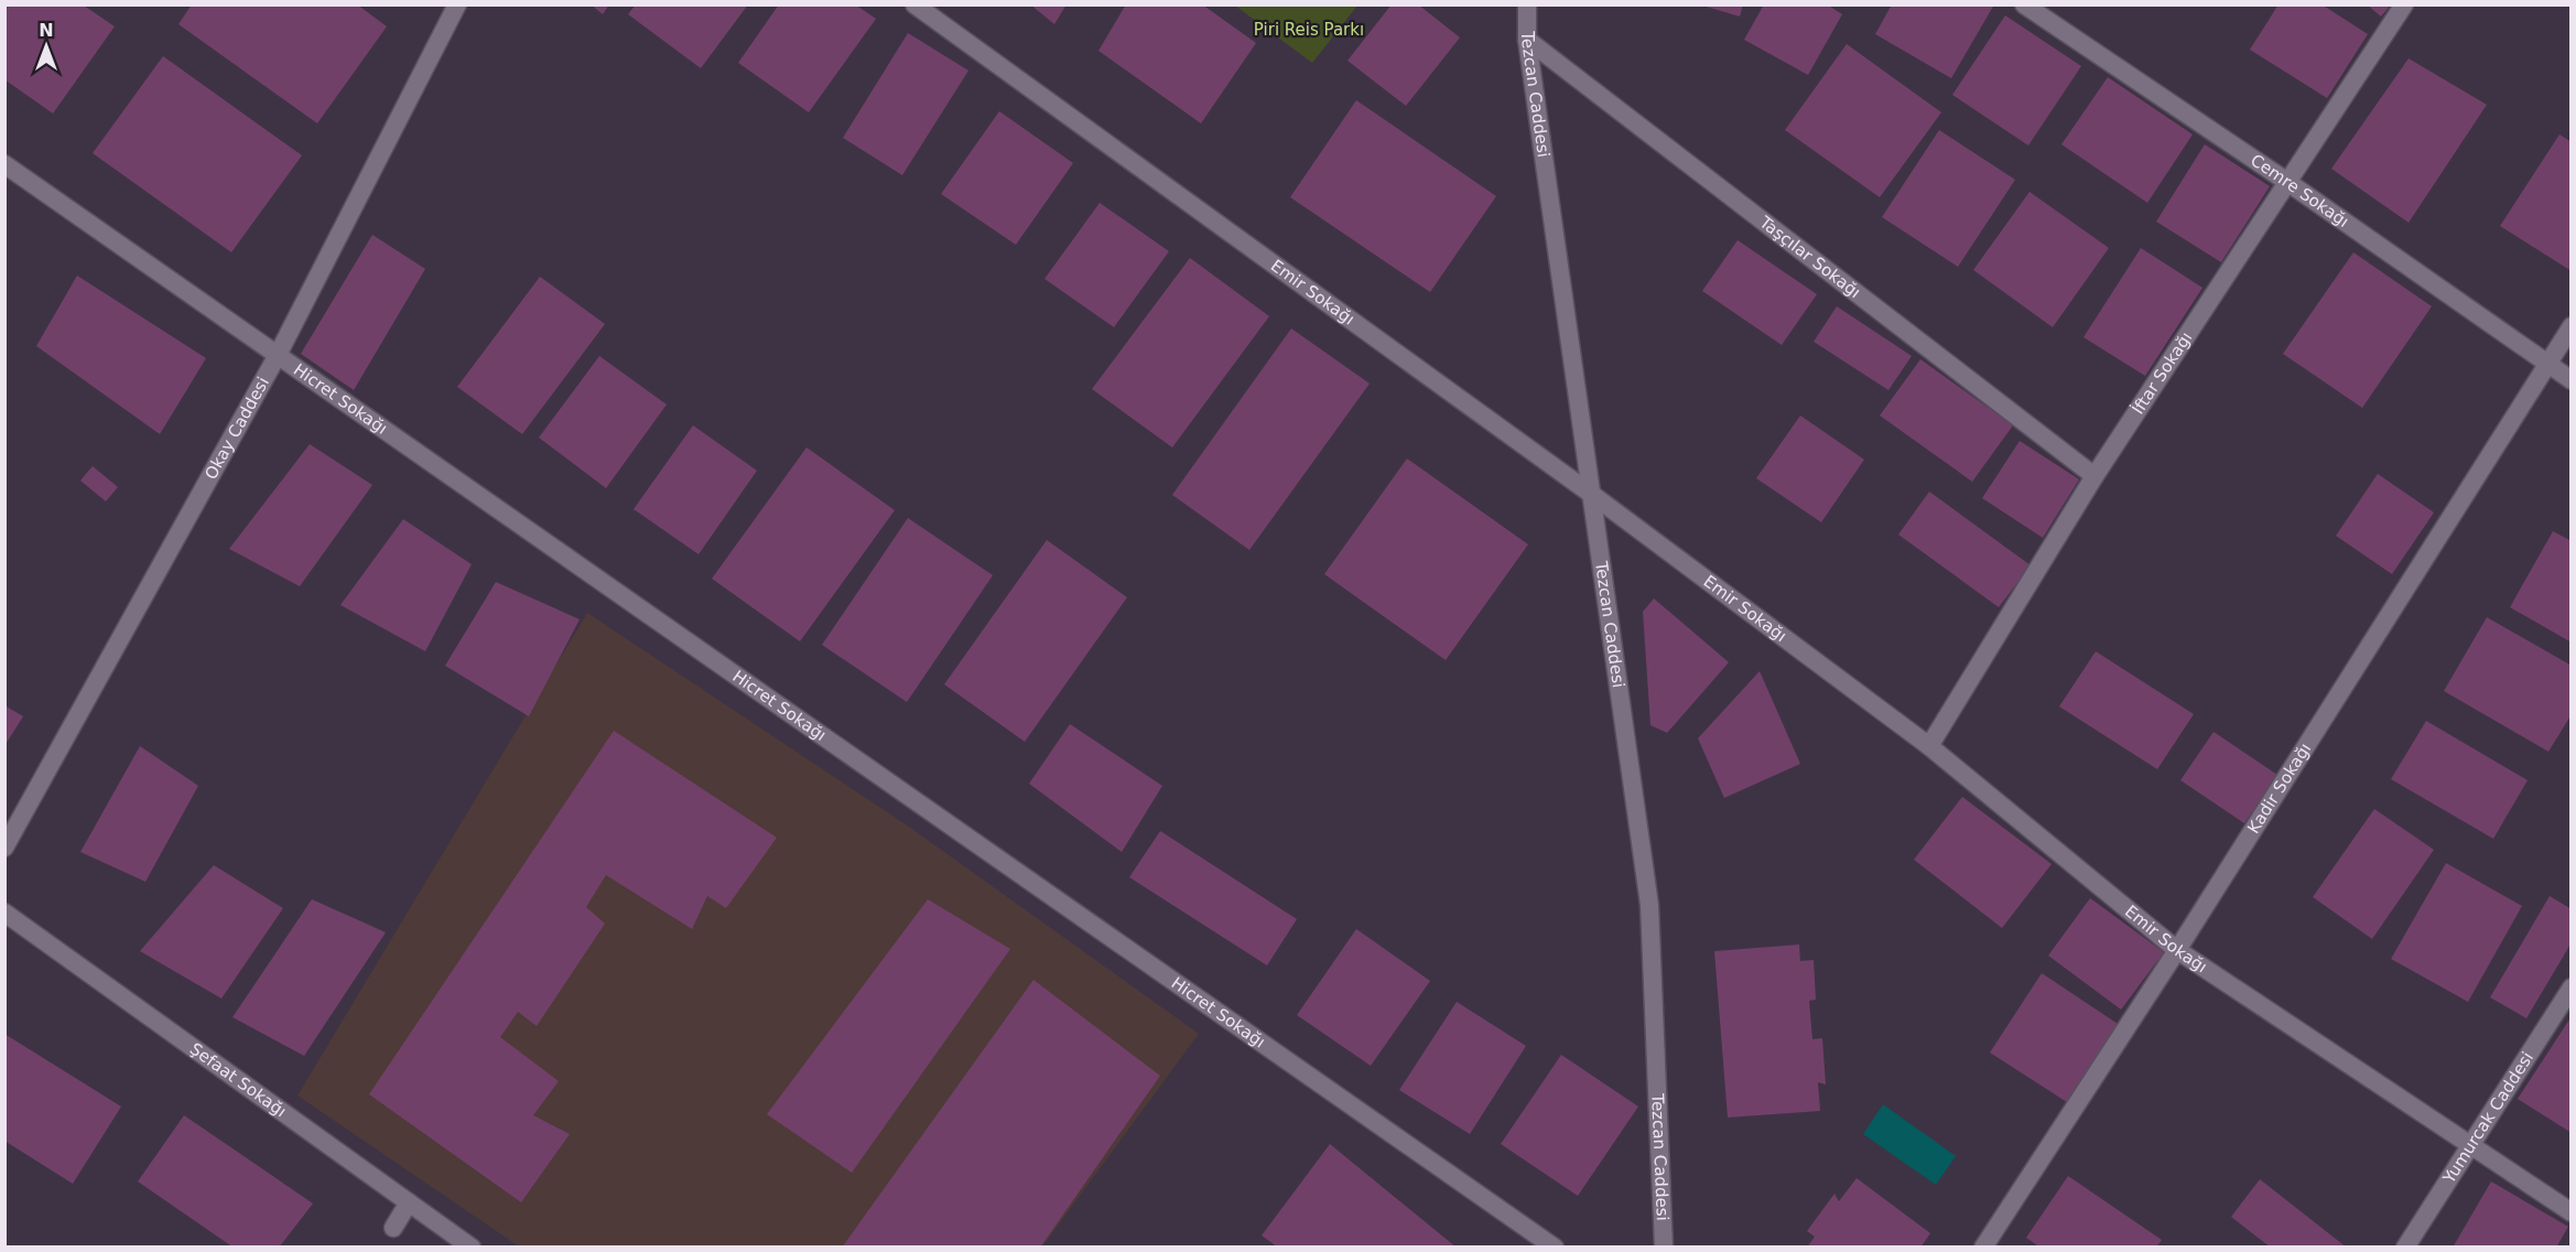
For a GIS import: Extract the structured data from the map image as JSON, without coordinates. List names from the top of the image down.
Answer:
{
  "streets": {
    "street": [
      "Tezcan Caddesi",
      "Cemre Sokağı",
      "Taşçılar Sokağı",
      "Emir Sokağı",
      "İftar Sokağı",
      "Hicret Sokağı",
      "Okay Caddesi",
      "Kadir Sokağı",
      "Şefaat Sokağı",
      "Yumurcak Caddesi"
    ]
  },
  "crossings": [
    ["Tezcan Caddesi", "Taşçılar Sokağı"],
    ["Tezcan Caddesi", "Emir Sokağı"],
    ["Cemre Sokağı", "İftar Sokağı"],
    ["Cemre Sokağı", "Kadir Sokağı"],
    ["Taşçılar Sokağı", "İftar Sokağı"],
    ["Emir Sokağı", "İftar Sokağı"],
    ["Emir Sokağı", "Kadir Sokağı"],
    ["Emir Sokağı", "Yumurcak Caddesi"],
    ["Hicret Sokağı", "Okay Caddesi"]
  ],
  "parks": ["Piri Reis Parkı"],
  "north": "top"
}
